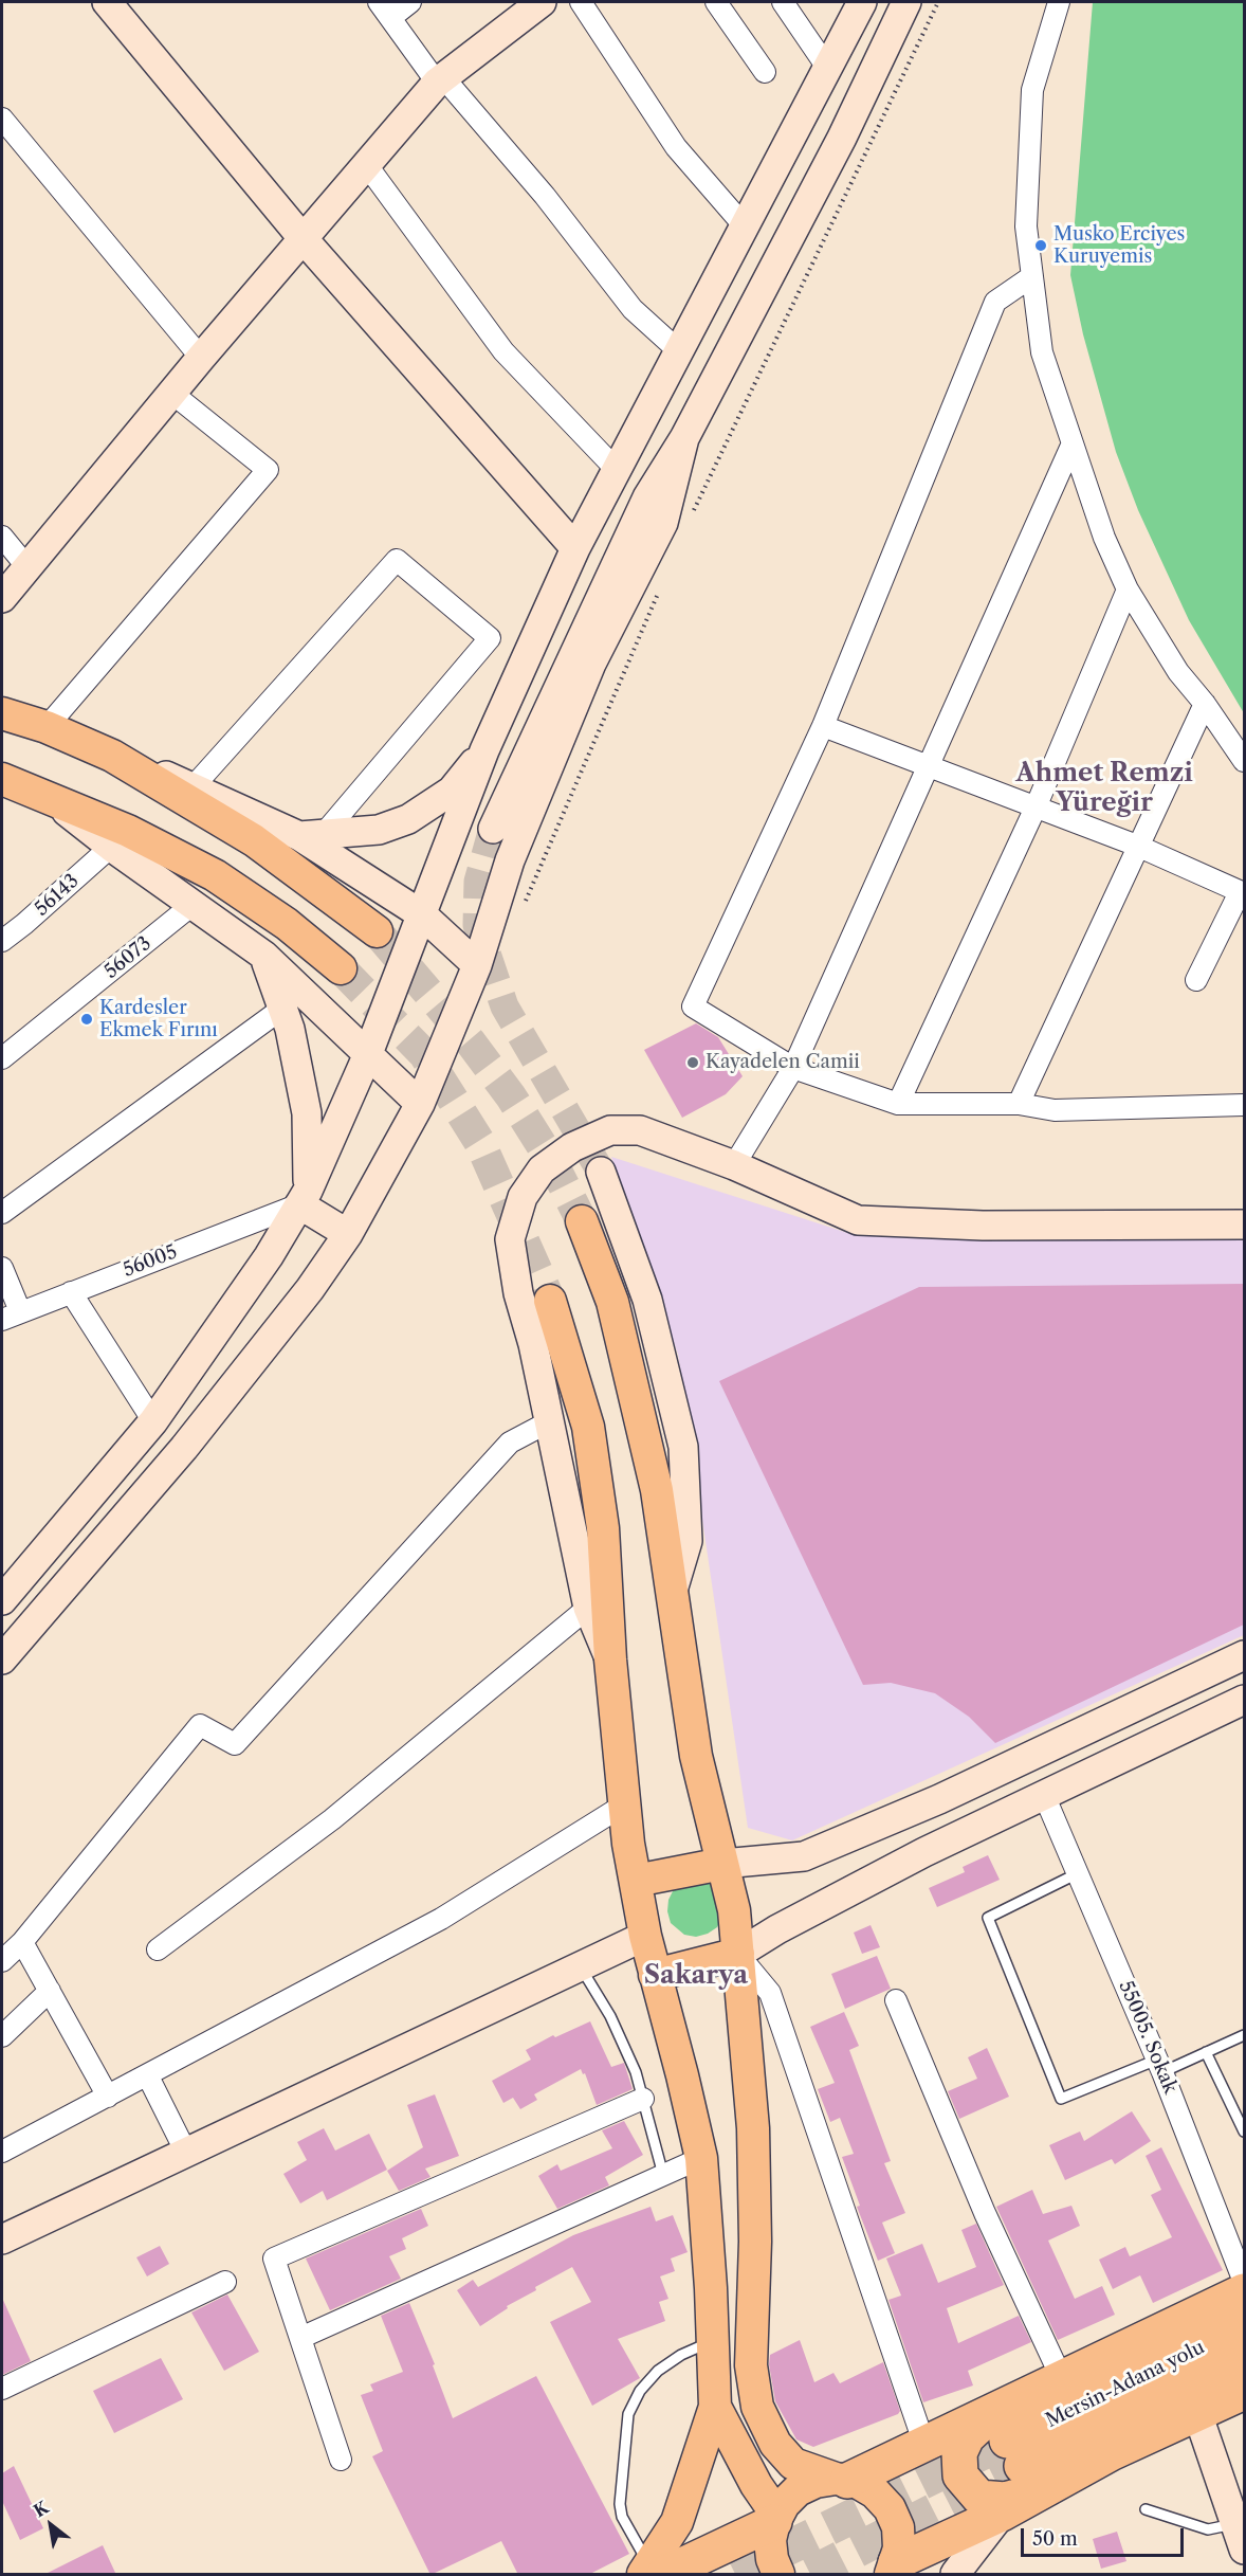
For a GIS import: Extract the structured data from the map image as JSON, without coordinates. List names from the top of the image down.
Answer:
{
  "streets": {
    "highway": ["Mersin-Adana yolu"],
    "street": [
      "56143",
      "56073",
      "56005",
      "55005. Sokak"
    ]
  },
  "districts": ["Ahmet Remzi Yüreğir", "Sakarya"],
  "places": ["Musko Erciyes Kuruyemis", "Kardesler Ekmek Fırını", "Kayadelen Camii"],
  "scale_bar": "50 m",
  "north": "top left"
}
